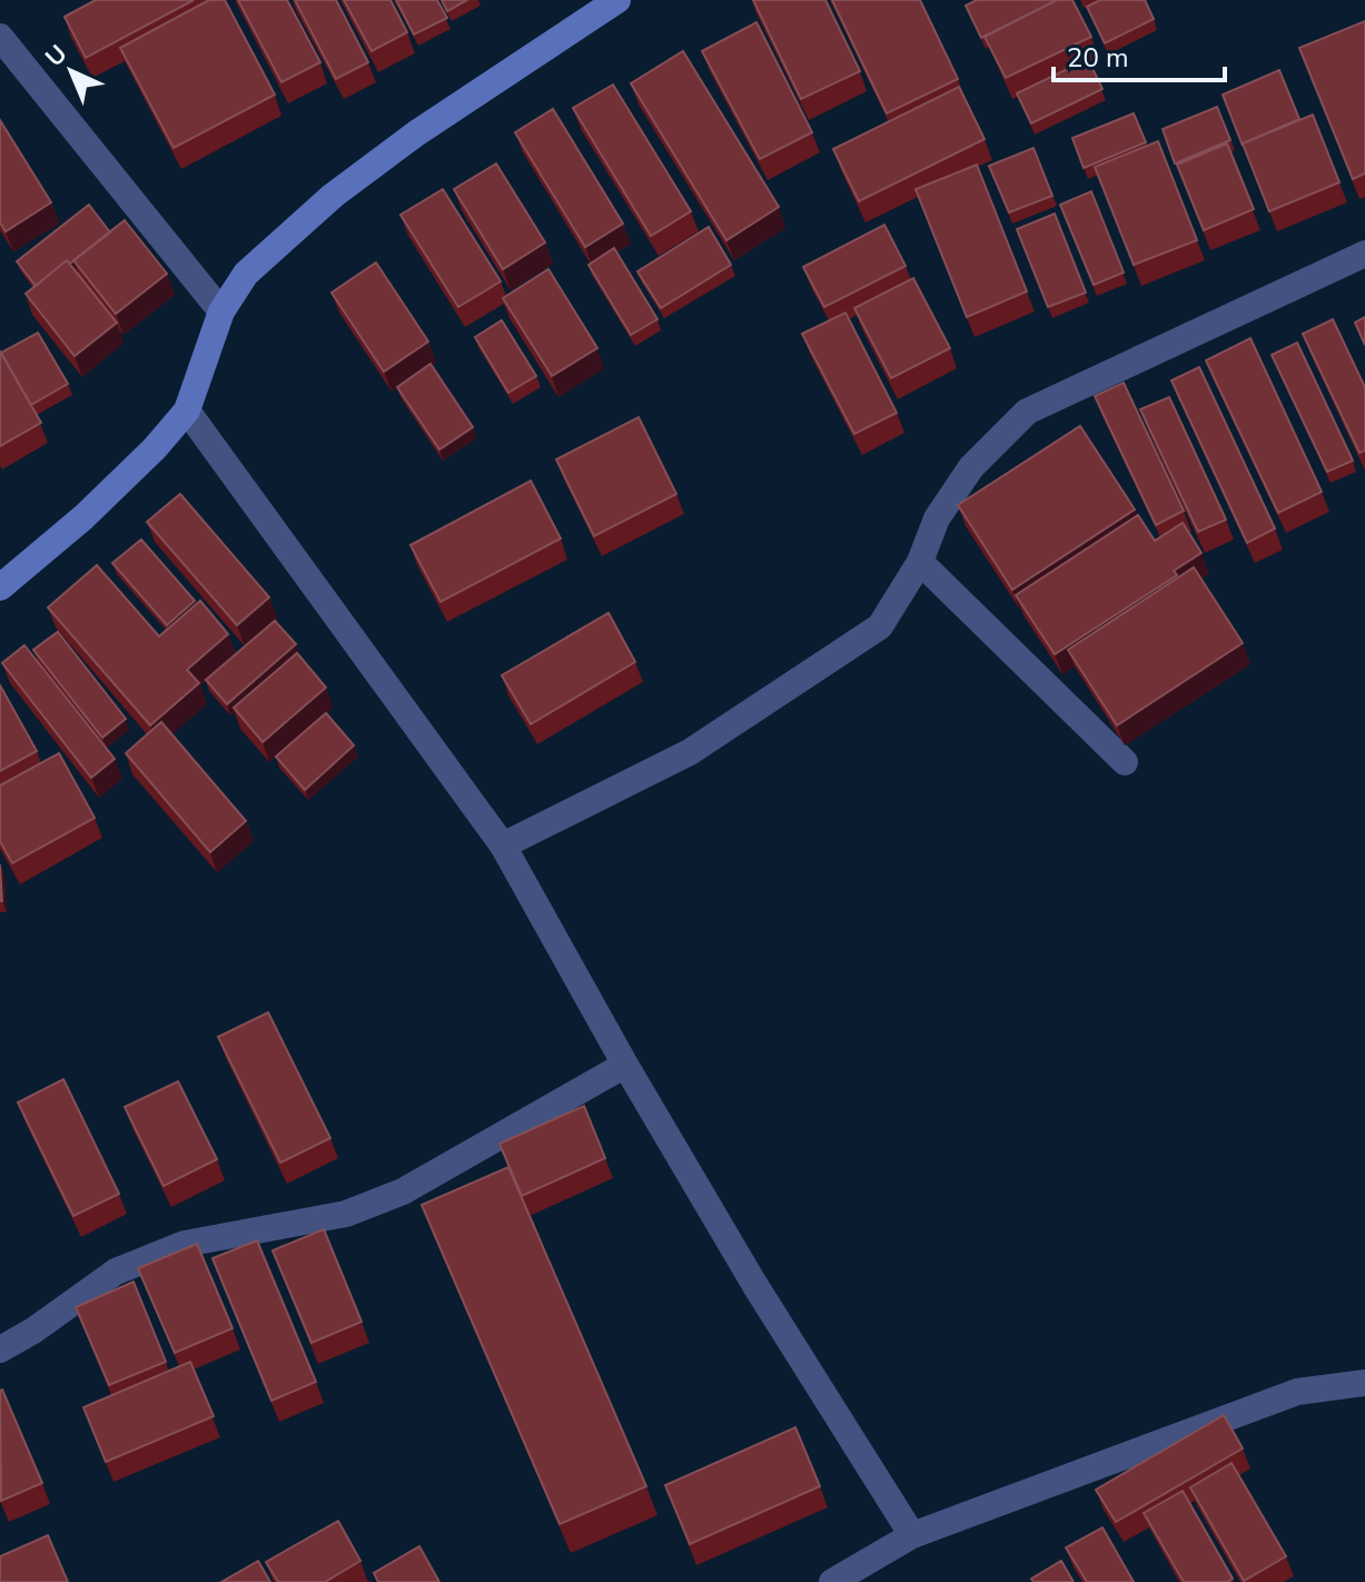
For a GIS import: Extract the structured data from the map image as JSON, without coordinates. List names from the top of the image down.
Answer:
{
  "scale_bar": "20 m",
  "north": "top left"
}
